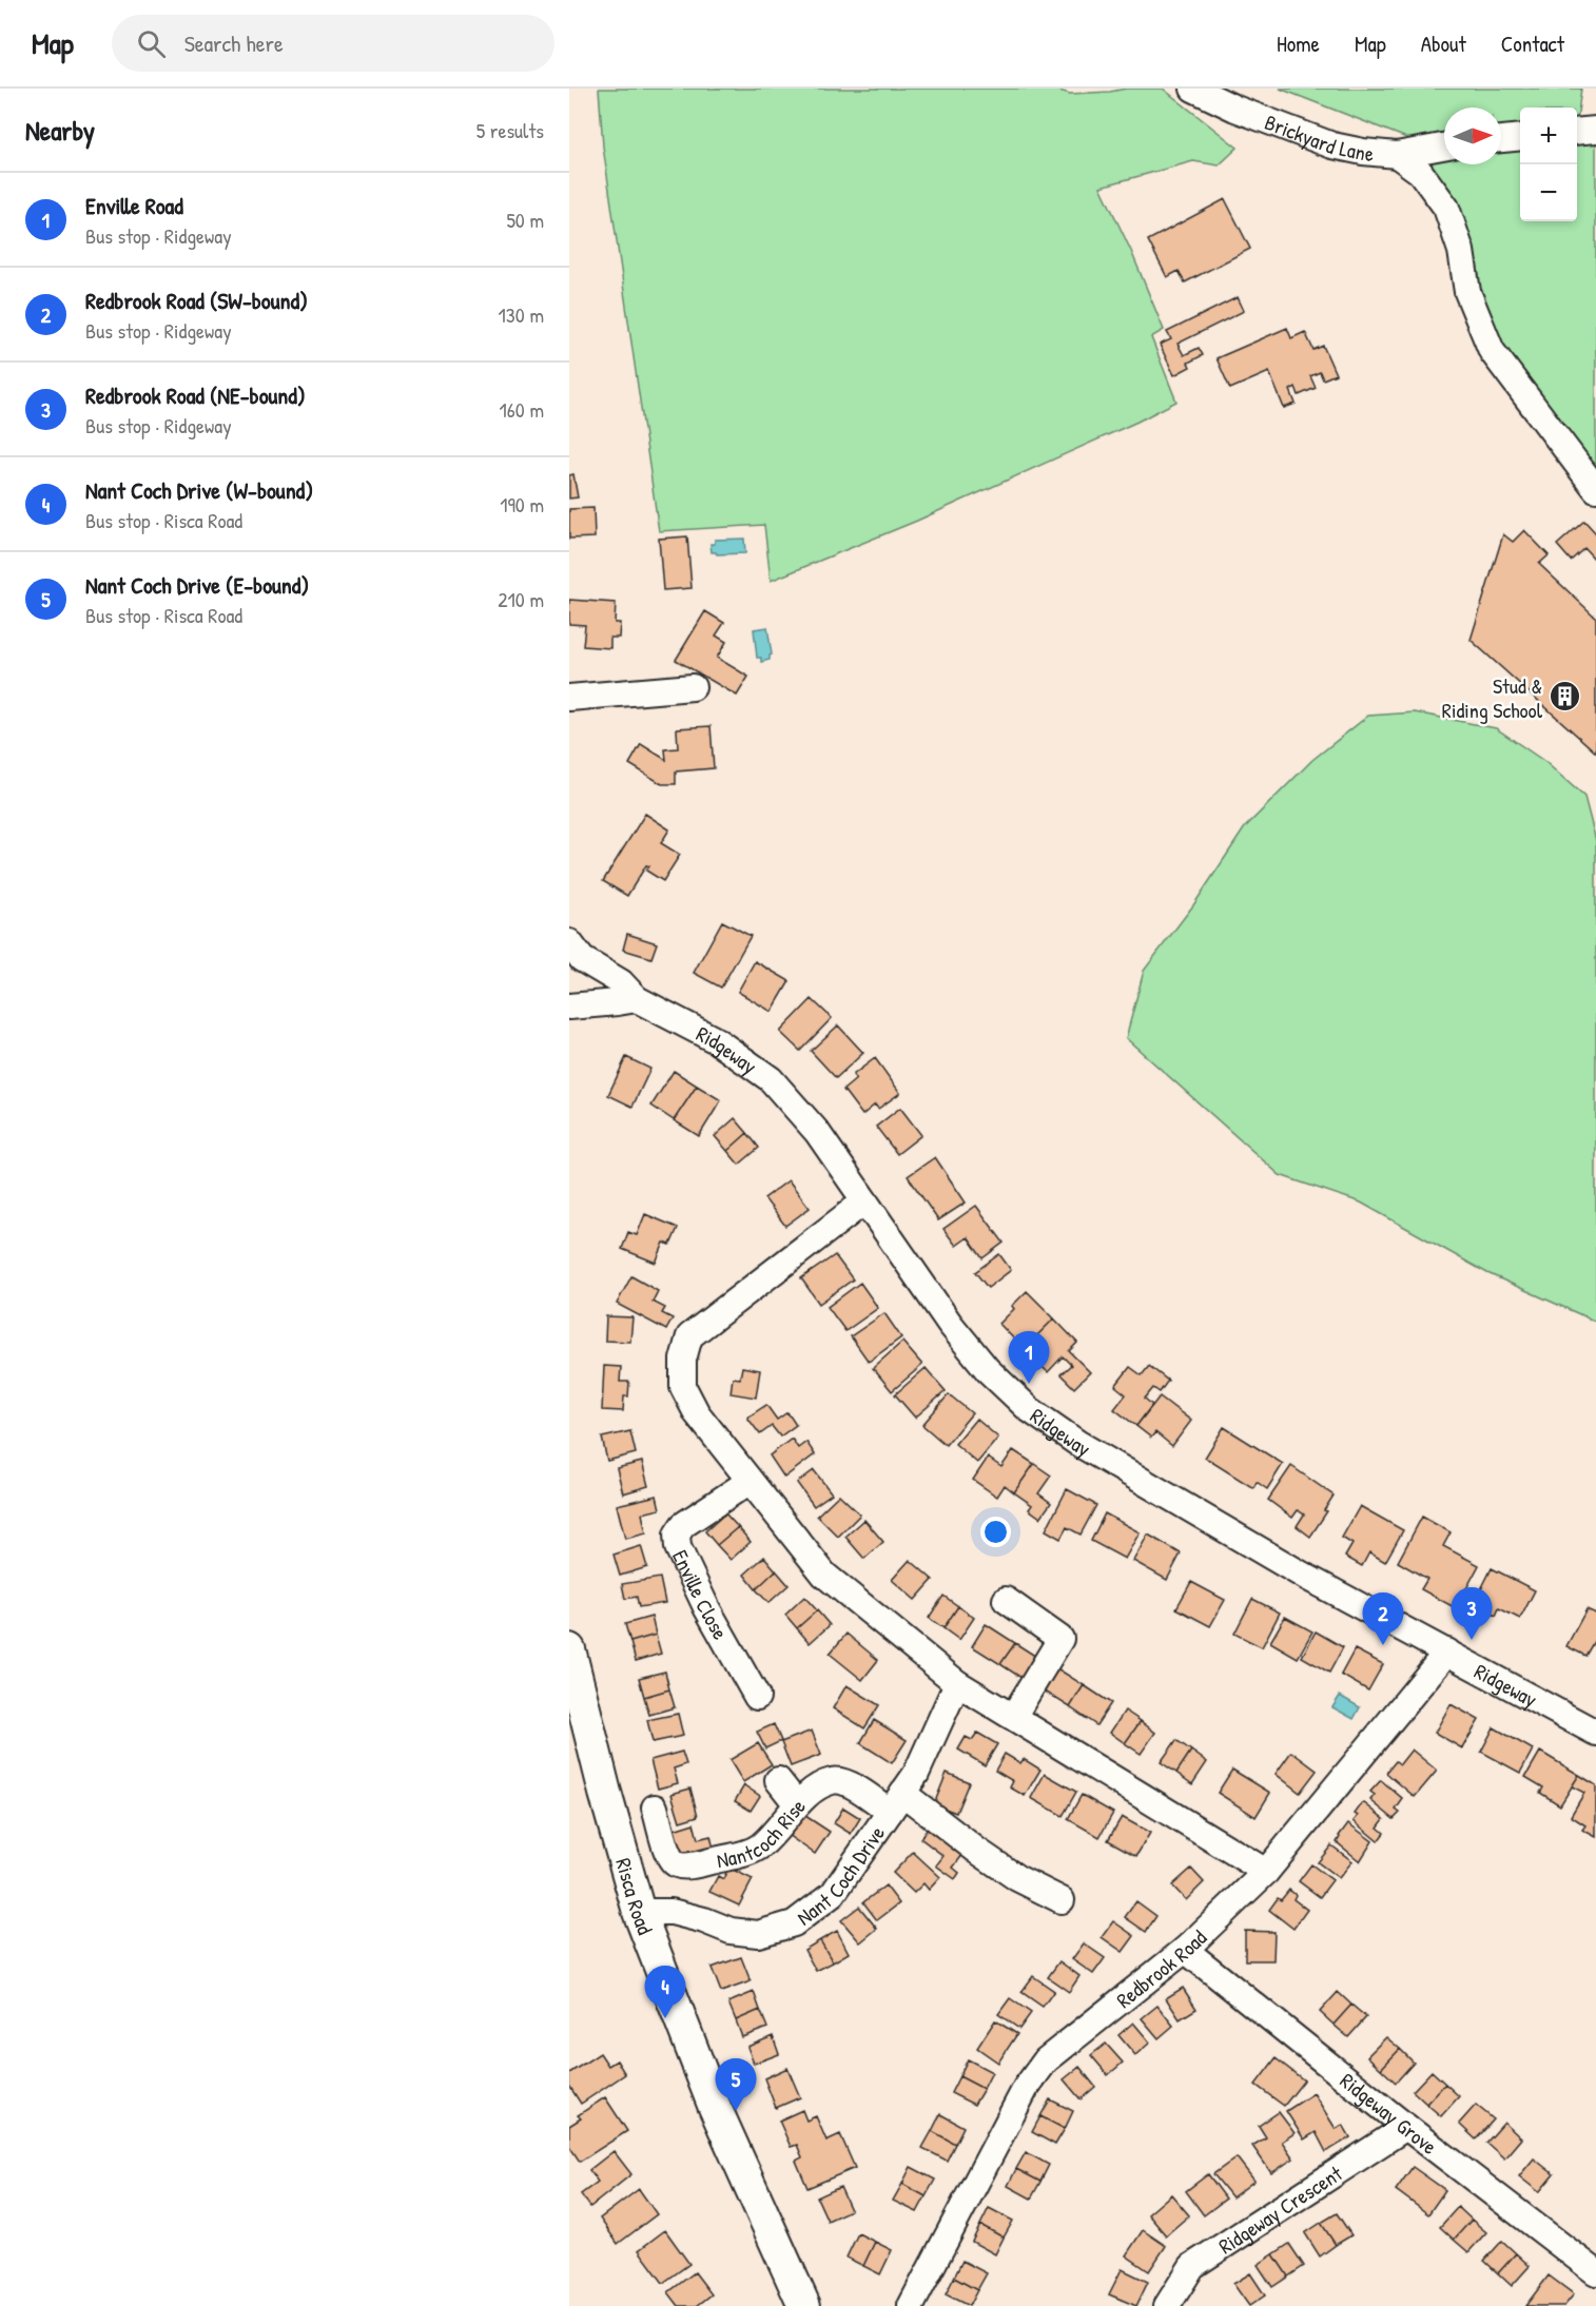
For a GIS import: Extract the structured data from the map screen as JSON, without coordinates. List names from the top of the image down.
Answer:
{
  "streets": {
    "main road": ["Risca Road"],
    "street": [
      "Brickyard Lane",
      "Ridgeway",
      "Enville Close",
      "Nantcoch Rise",
      "Nant Coch Drive",
      "Redbrook Road",
      "Ridgeway Grove",
      "Ridgeway Crescent"
    ]
  },
  "crossings": [
    ["Ridgeway", "Redbrook Road"],
    ["Nantcoch Rise", "Nant Coch Drive"],
    ["Nant Coch Drive", "Risca Road"],
    ["Redbrook Road", "Ridgeway Grove"],
    ["Ridgeway Grove", "Ridgeway Crescent"]
  ],
  "places": {
    "building": ["Stud & Riding School"]
  },
  "north": "right",
  "page": {
    "header": "Map",
    "search": "Search here",
    "nav": [
      "Home",
      "Map",
      "About",
      "Contact"
    ],
    "heading": ["Nearby", "5 results"],
    "map_buttons": ["+", "−"],
    "list": [
      {
        "mark": "1",
        "name": "Enville Road",
        "note": "Bus stop · Ridgeway",
        "value": "50 m"
      },
      {
        "mark": "2",
        "name": "Redbrook Road (SW-bound)",
        "note": "Bus stop · Ridgeway",
        "value": "130 m"
      },
      {
        "mark": "3",
        "name": "Redbrook Road (NE-bound)",
        "note": "Bus stop · Ridgeway",
        "value": "160 m"
      },
      {
        "mark": "4",
        "name": "Nant Coch Drive (W-bound)",
        "note": "Bus stop · Risca Road",
        "value": "190 m"
      },
      {
        "mark": "5",
        "name": "Nant Coch Drive (E-bound)",
        "note": "Bus stop · Risca Road",
        "value": "210 m"
      }
    ],
    "pins": [
      "1",
      "3",
      "2",
      "4",
      "5"
    ]
  }
}
